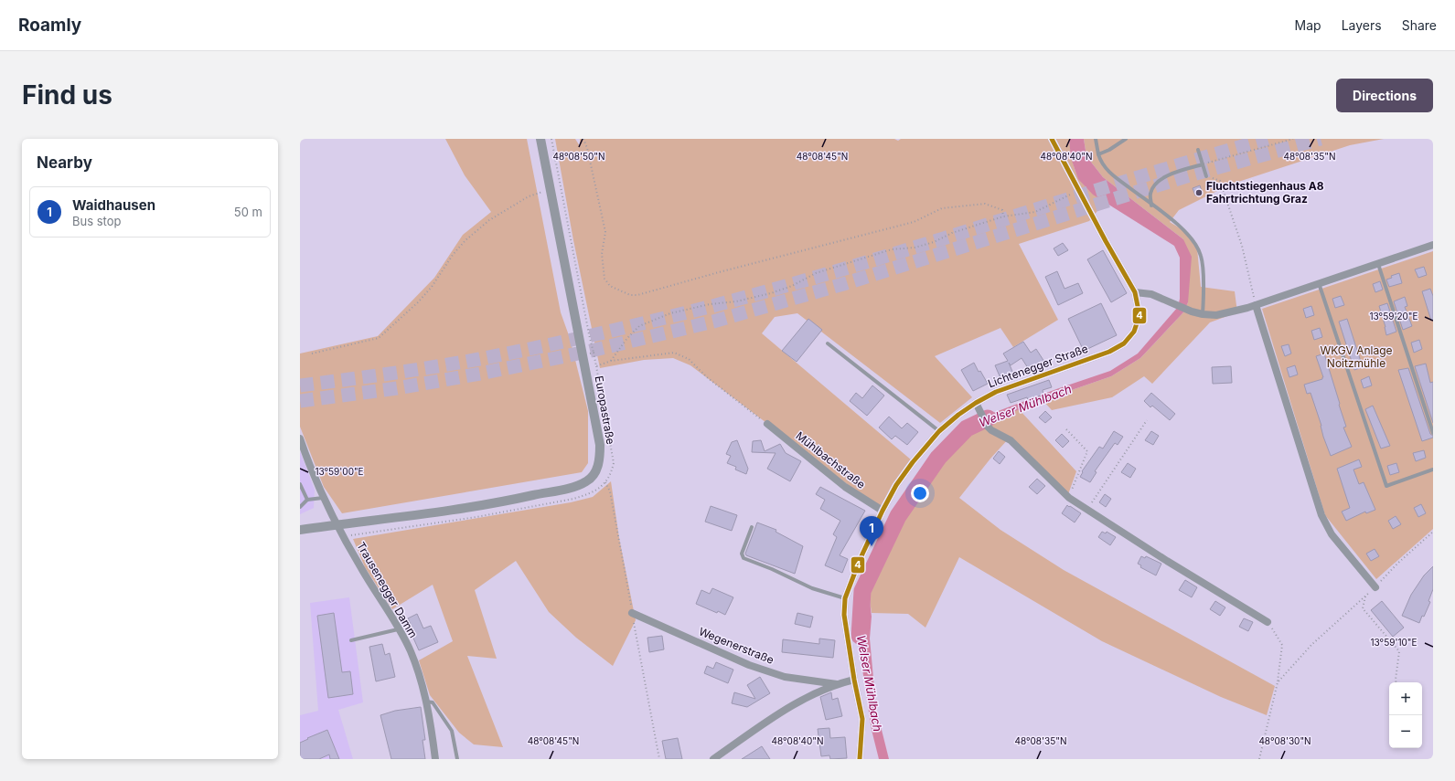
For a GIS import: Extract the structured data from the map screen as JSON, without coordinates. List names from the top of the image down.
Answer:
{
  "streets": {
    "street": [
      "Lichtenegger Straße",
      "Europastraße",
      "Mühlbachstraße",
      "Trausenegger Damm",
      "Wegenerstraße"
    ]
  },
  "crossings": [
    ["Lichtenegger Straße", "Mühlbachstraße"],
    ["Europastraße", "Trausenegger Damm"]
  ],
  "water": ["Welser Mühlbach"],
  "parks": ["WKGV Anlage Noitzmühle"],
  "places": ["Fluchtstiegenhaus A8 Fahrtrichtung Graz"],
  "lines": ["transit line 4"],
  "page": {
    "header": "Roamly",
    "nav": ["Map", "Layers", "Share"],
    "buttons": "Directions",
    "title": "Find us",
    "heading": "Nearby",
    "list": [
      {
        "mark": "1",
        "name": "Waidhausen",
        "note": "Bus stop",
        "value": "50 m"
      }
    ],
    "pins": "1",
    "map_buttons": ["+", "−"]
  },
  "coordinates": [
    "48°08'50\"N",
    "48°08'45\"N",
    "48°08'40\"N",
    "48°08'35\"N",
    "13°59'20\"E",
    "13°59'00\"E",
    "13°59'10\"E",
    "48°08'30\"N"
  ]
}
